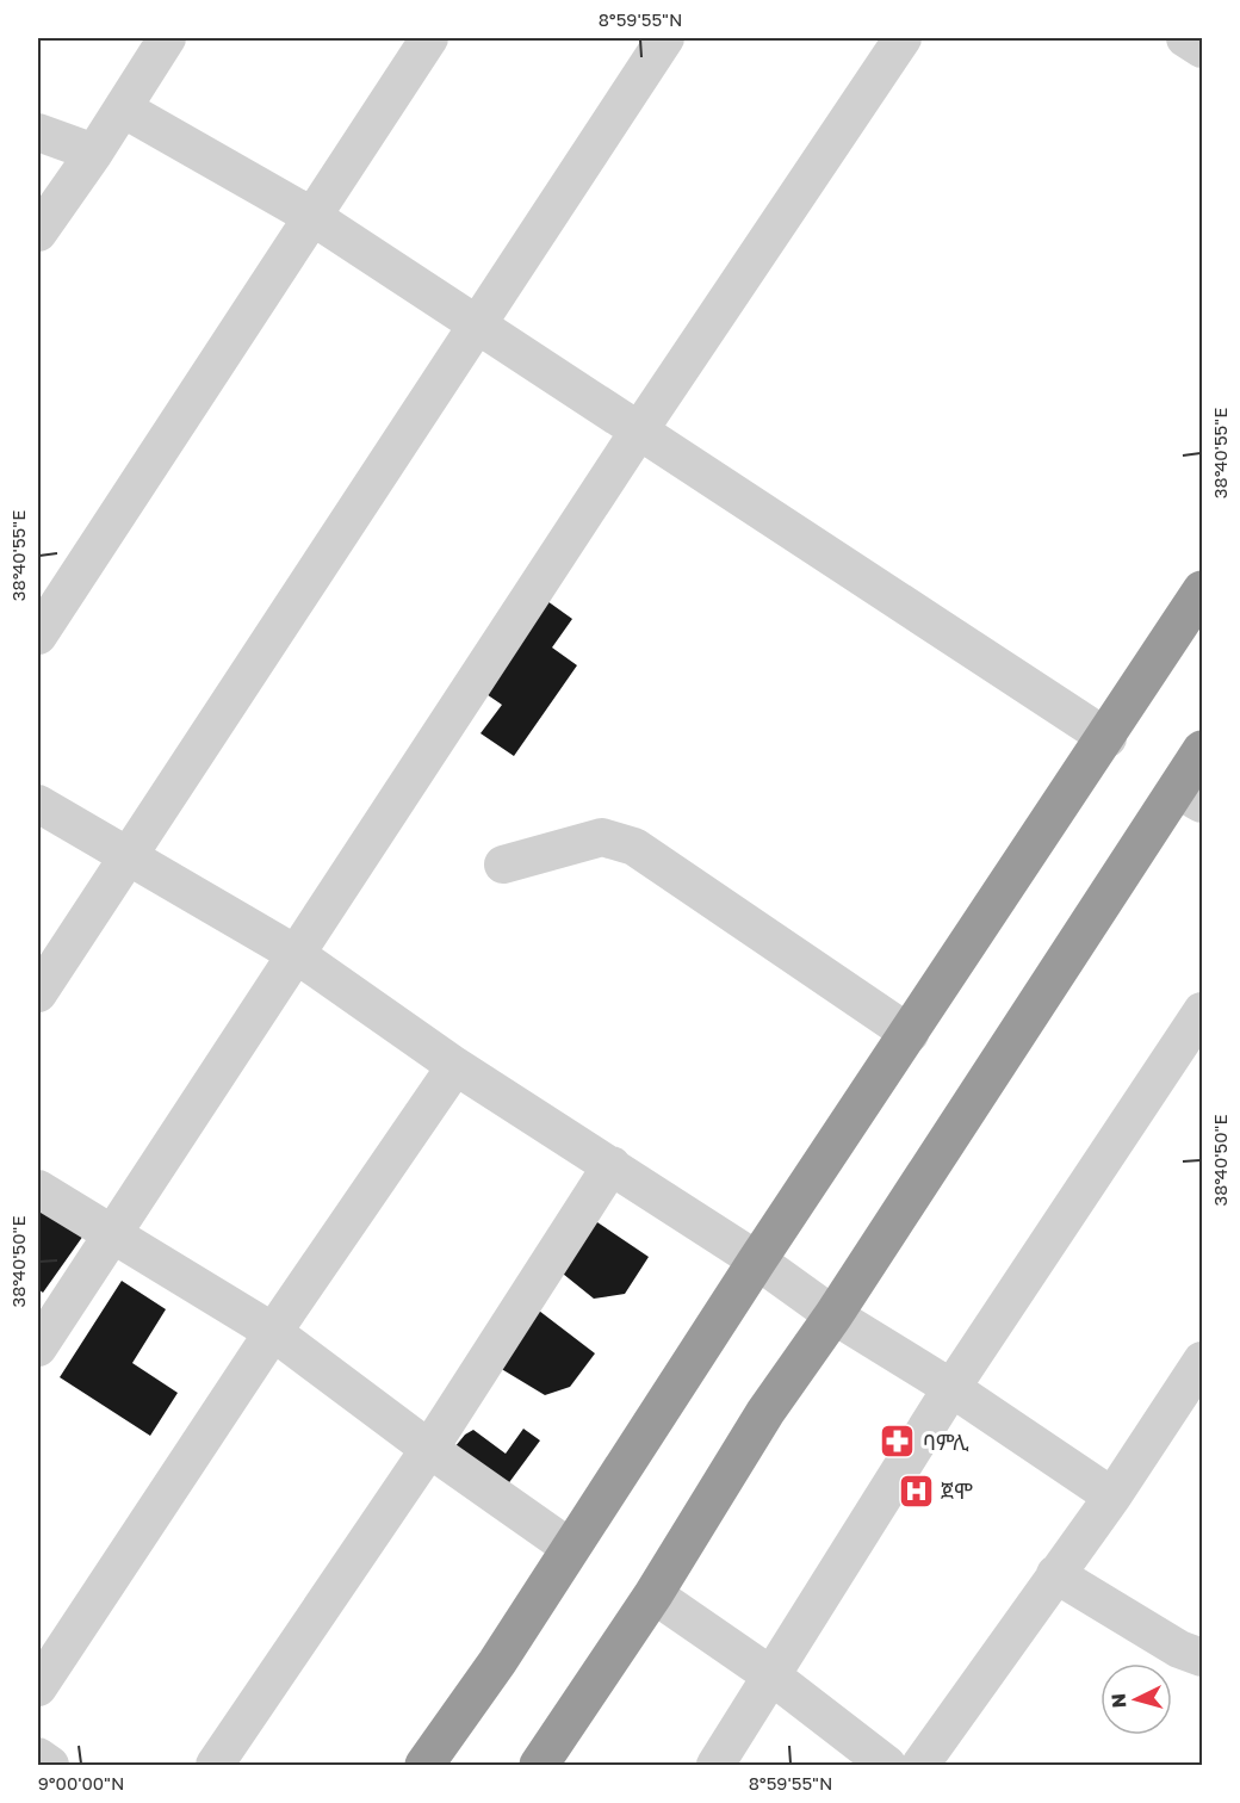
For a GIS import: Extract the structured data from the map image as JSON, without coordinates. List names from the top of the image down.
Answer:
{
  "places": {
    "pharmacy": ["ባምሊ"],
    "hospital": ["ጀሞ"]
  },
  "north": "left",
  "coordinates": [
    "8°59'55\"N",
    "38°40'55\"E",
    "38°40'50\"E",
    "9°00'00\"N"
  ]
}
